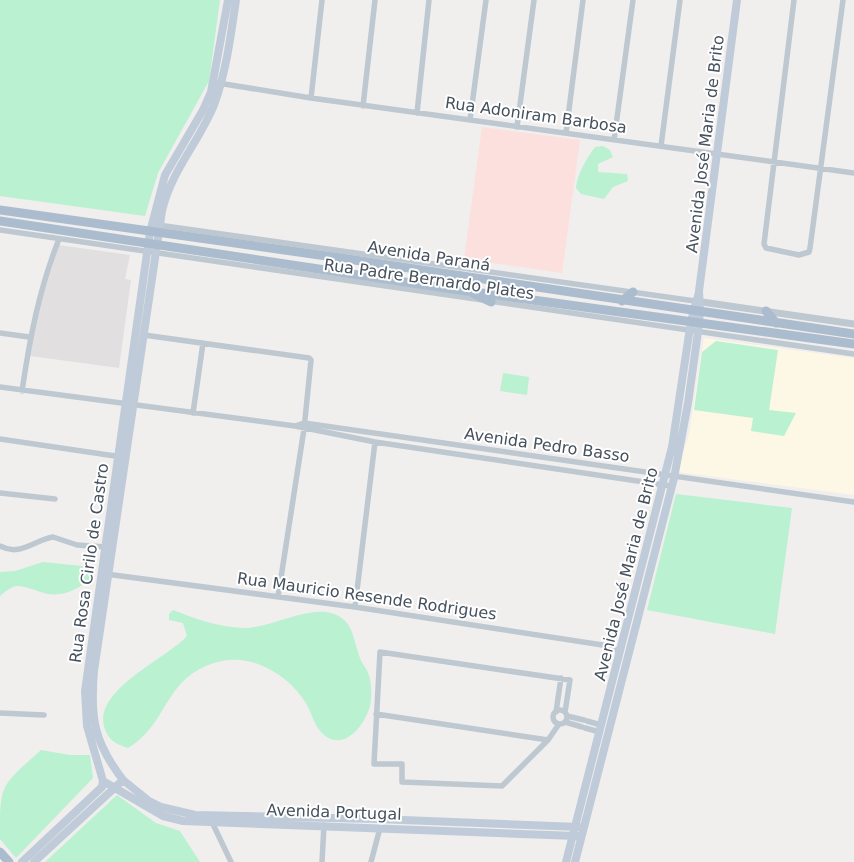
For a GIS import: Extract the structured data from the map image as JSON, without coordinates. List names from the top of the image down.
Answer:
{
  "streets": {
    "main road": [
      "Avenida José Maria de Brito",
      "Avenida Paraná",
      "Rua Rosa Cirilo de Castro",
      "Avenida Portugal"
    ],
    "street": [
      "Rua Adoniram Barbosa",
      "Rua Padre Bernardo Plates",
      "Avenida Pedro Basso",
      "Rua Mauricio Resende Rodrigues"
    ]
  },
  "crossings": [
    ["Rua Adoniram Barbosa", "Avenida José Maria de Brito"],
    ["Avenida José Maria de Brito", "Avenida Paraná"],
    ["Avenida José Maria de Brito", "Rua Padre Bernardo Plates"],
    ["Avenida José Maria de Brito", "Avenida Pedro Basso"],
    ["Avenida José Maria de Brito", "Rua Mauricio Resende Rodrigues"],
    ["Avenida José Maria de Brito", "Avenida Portugal"],
    ["Avenida Paraná", "Rua Padre Bernardo Plates"],
    ["Rua Rosa Cirilo de Castro", "Rua Mauricio Resende Rodrigues"]
  ]
}
